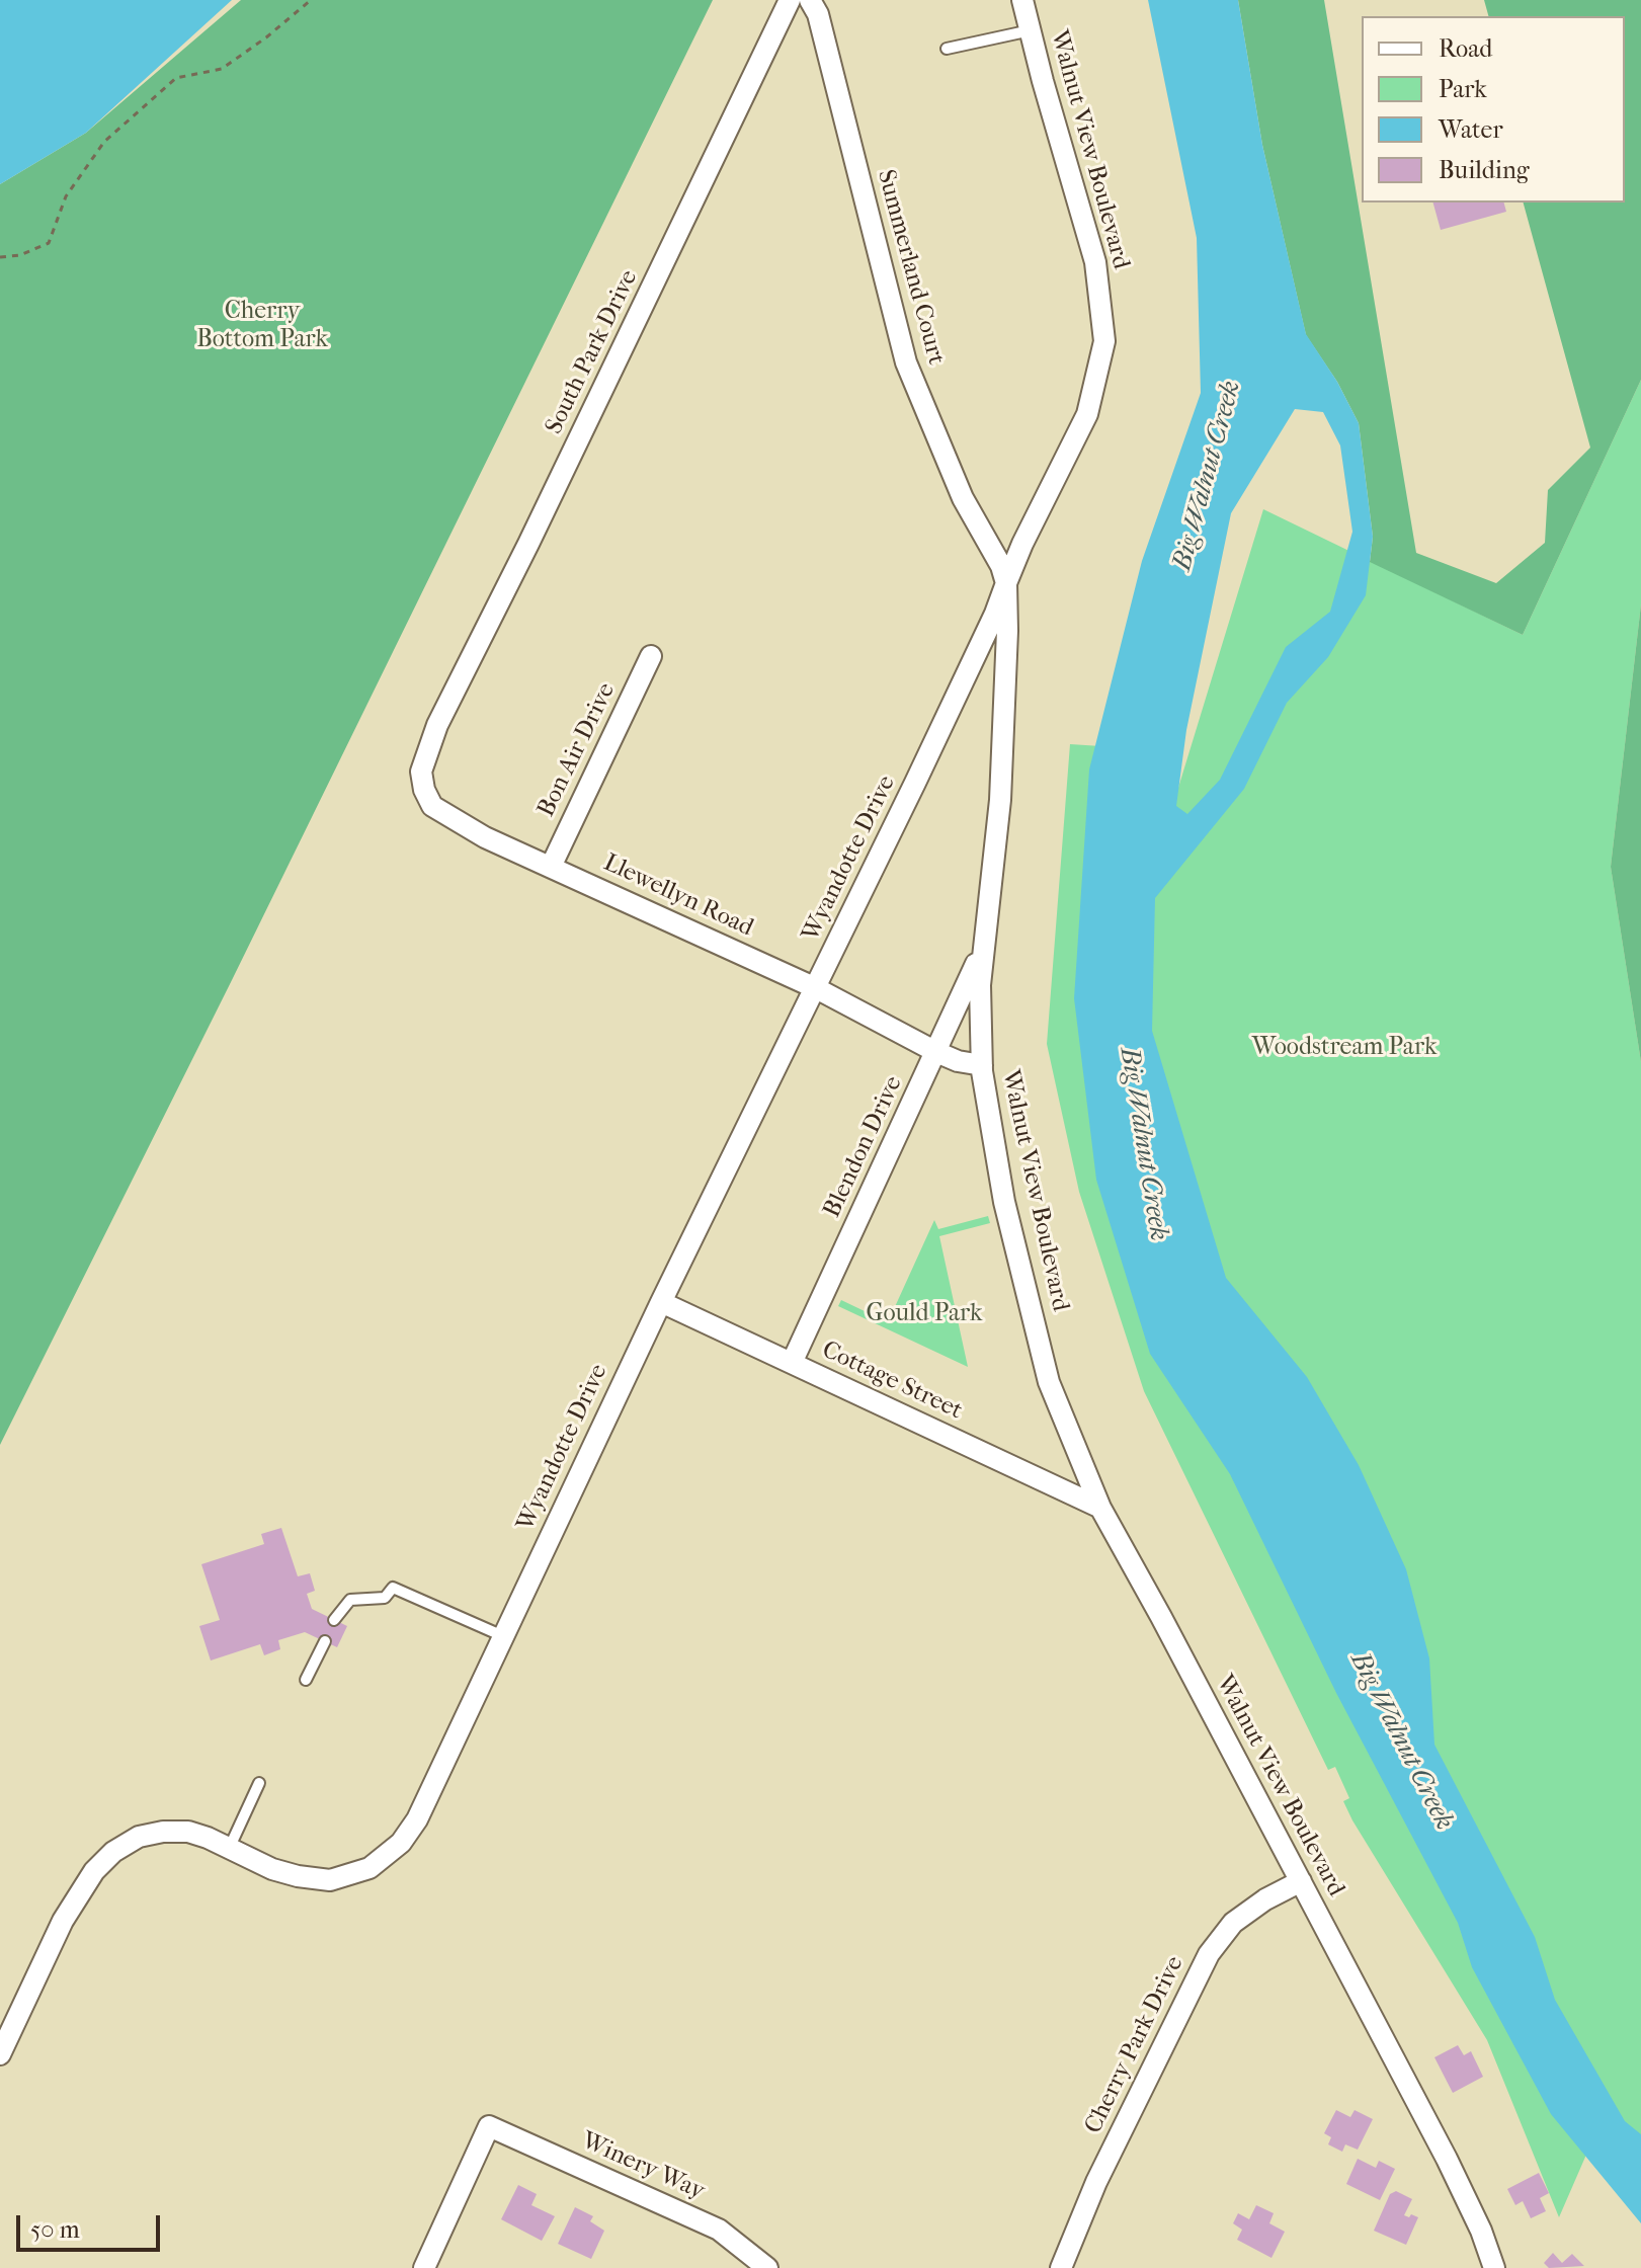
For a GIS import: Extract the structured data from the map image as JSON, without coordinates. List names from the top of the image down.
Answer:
{
  "streets": {
    "street": [
      "Walnut View Boulevard",
      "Summerland Court",
      "South Park Drive",
      "Bon Air Drive",
      "Wyandotte Drive",
      "Llewellyn Road",
      "Blendon Drive",
      "Cottage Street",
      "Cherry Park Drive",
      "Winery Way"
    ]
  },
  "crossings": [
    ["Walnut View Boulevard", "Summerland Court"],
    ["Walnut View Boulevard", "Wyandotte Drive"],
    ["Walnut View Boulevard", "Llewellyn Road"],
    ["Walnut View Boulevard", "Blendon Drive"],
    ["Walnut View Boulevard", "Cottage Street"],
    ["Walnut View Boulevard", "Cherry Park Drive"],
    ["Summerland Court", "Wyandotte Drive"],
    ["South Park Drive", "Llewellyn Road"],
    ["Bon Air Drive", "Llewellyn Road"],
    ["Wyandotte Drive", "Llewellyn Road"],
    ["Wyandotte Drive", "Cottage Street"],
    ["Llewellyn Road", "Blendon Drive"],
    ["Blendon Drive", "Cottage Street"]
  ],
  "water": ["Big Walnut Creek"],
  "parks": ["Cherry Bottom Park", "Woodstream Park", "Gould Park"],
  "legend": [
    "Road",
    "Park",
    "Water",
    "Building"
  ],
  "scale_bar": "50 m"
}
